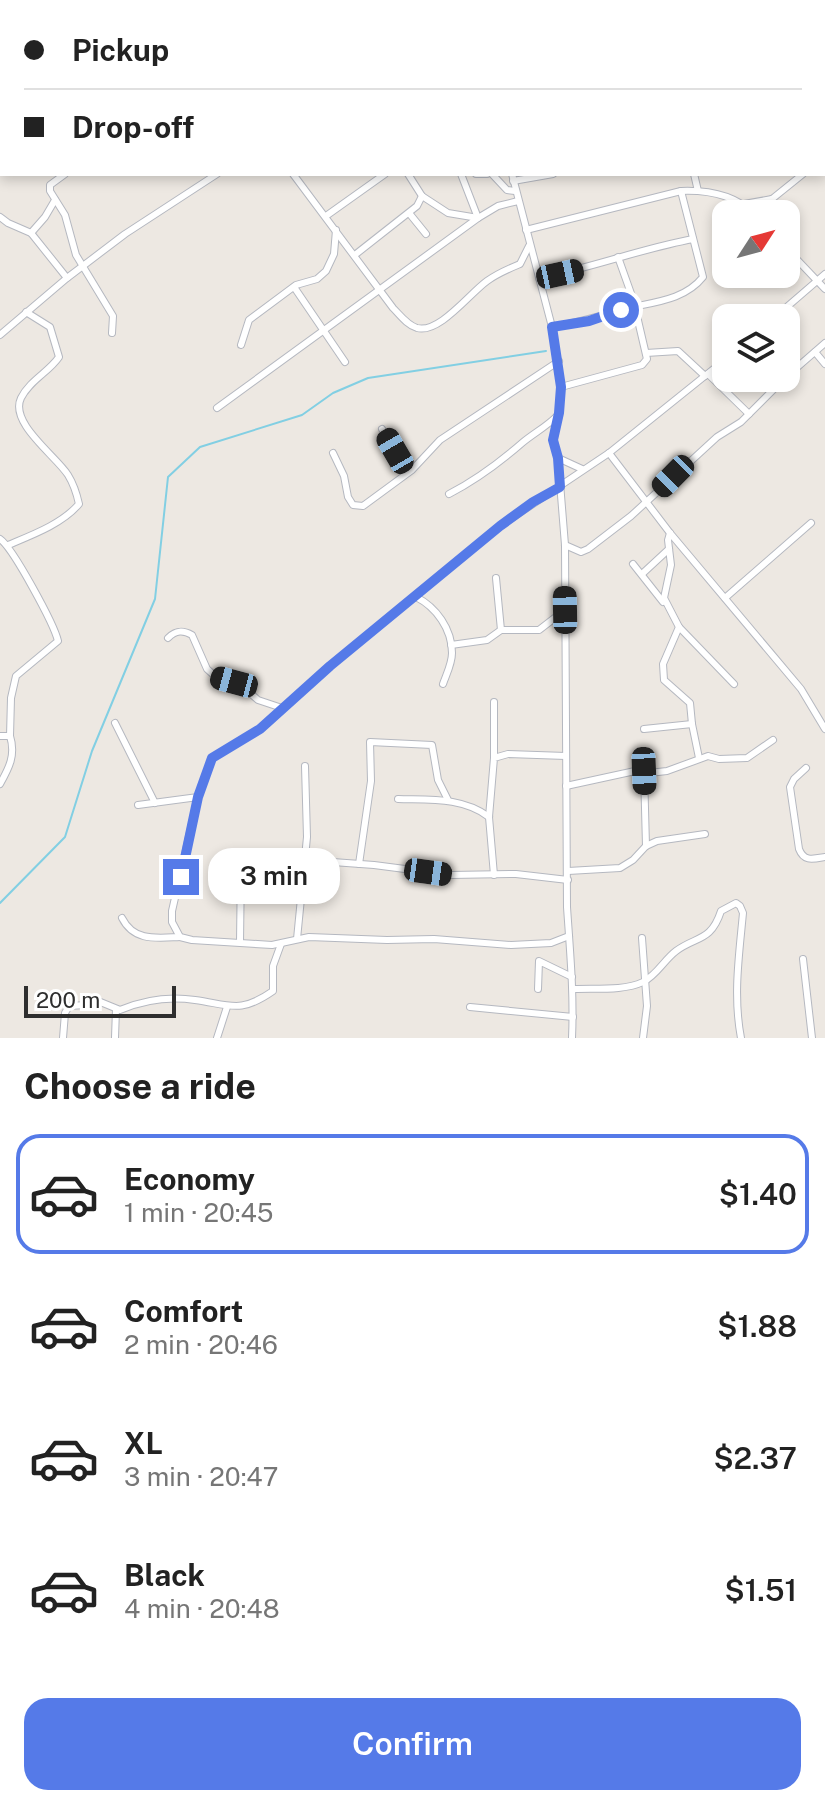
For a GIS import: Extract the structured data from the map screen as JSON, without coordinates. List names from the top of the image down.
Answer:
{
  "scale_bar": "200 m",
  "north": "top right",
  "page": {
    "banner": ["Pickup", "Drop-off"],
    "bubble": "3 min",
    "scale": "200 m",
    "heading": "Choose a ride",
    "list": [
      {
        "name": "Economy",
        "note": "1 min · 20:45",
        "value": "$1.40"
      },
      {
        "name": "Comfort",
        "note": "2 min · 20:46",
        "value": "$1.88"
      },
      {
        "name": "XL",
        "note": "3 min · 20:47",
        "value": "$2.37"
      },
      {
        "name": "Black",
        "note": "4 min · 20:48",
        "value": "$1.51"
      }
    ],
    "buttons": "Confirm"
  }
}
